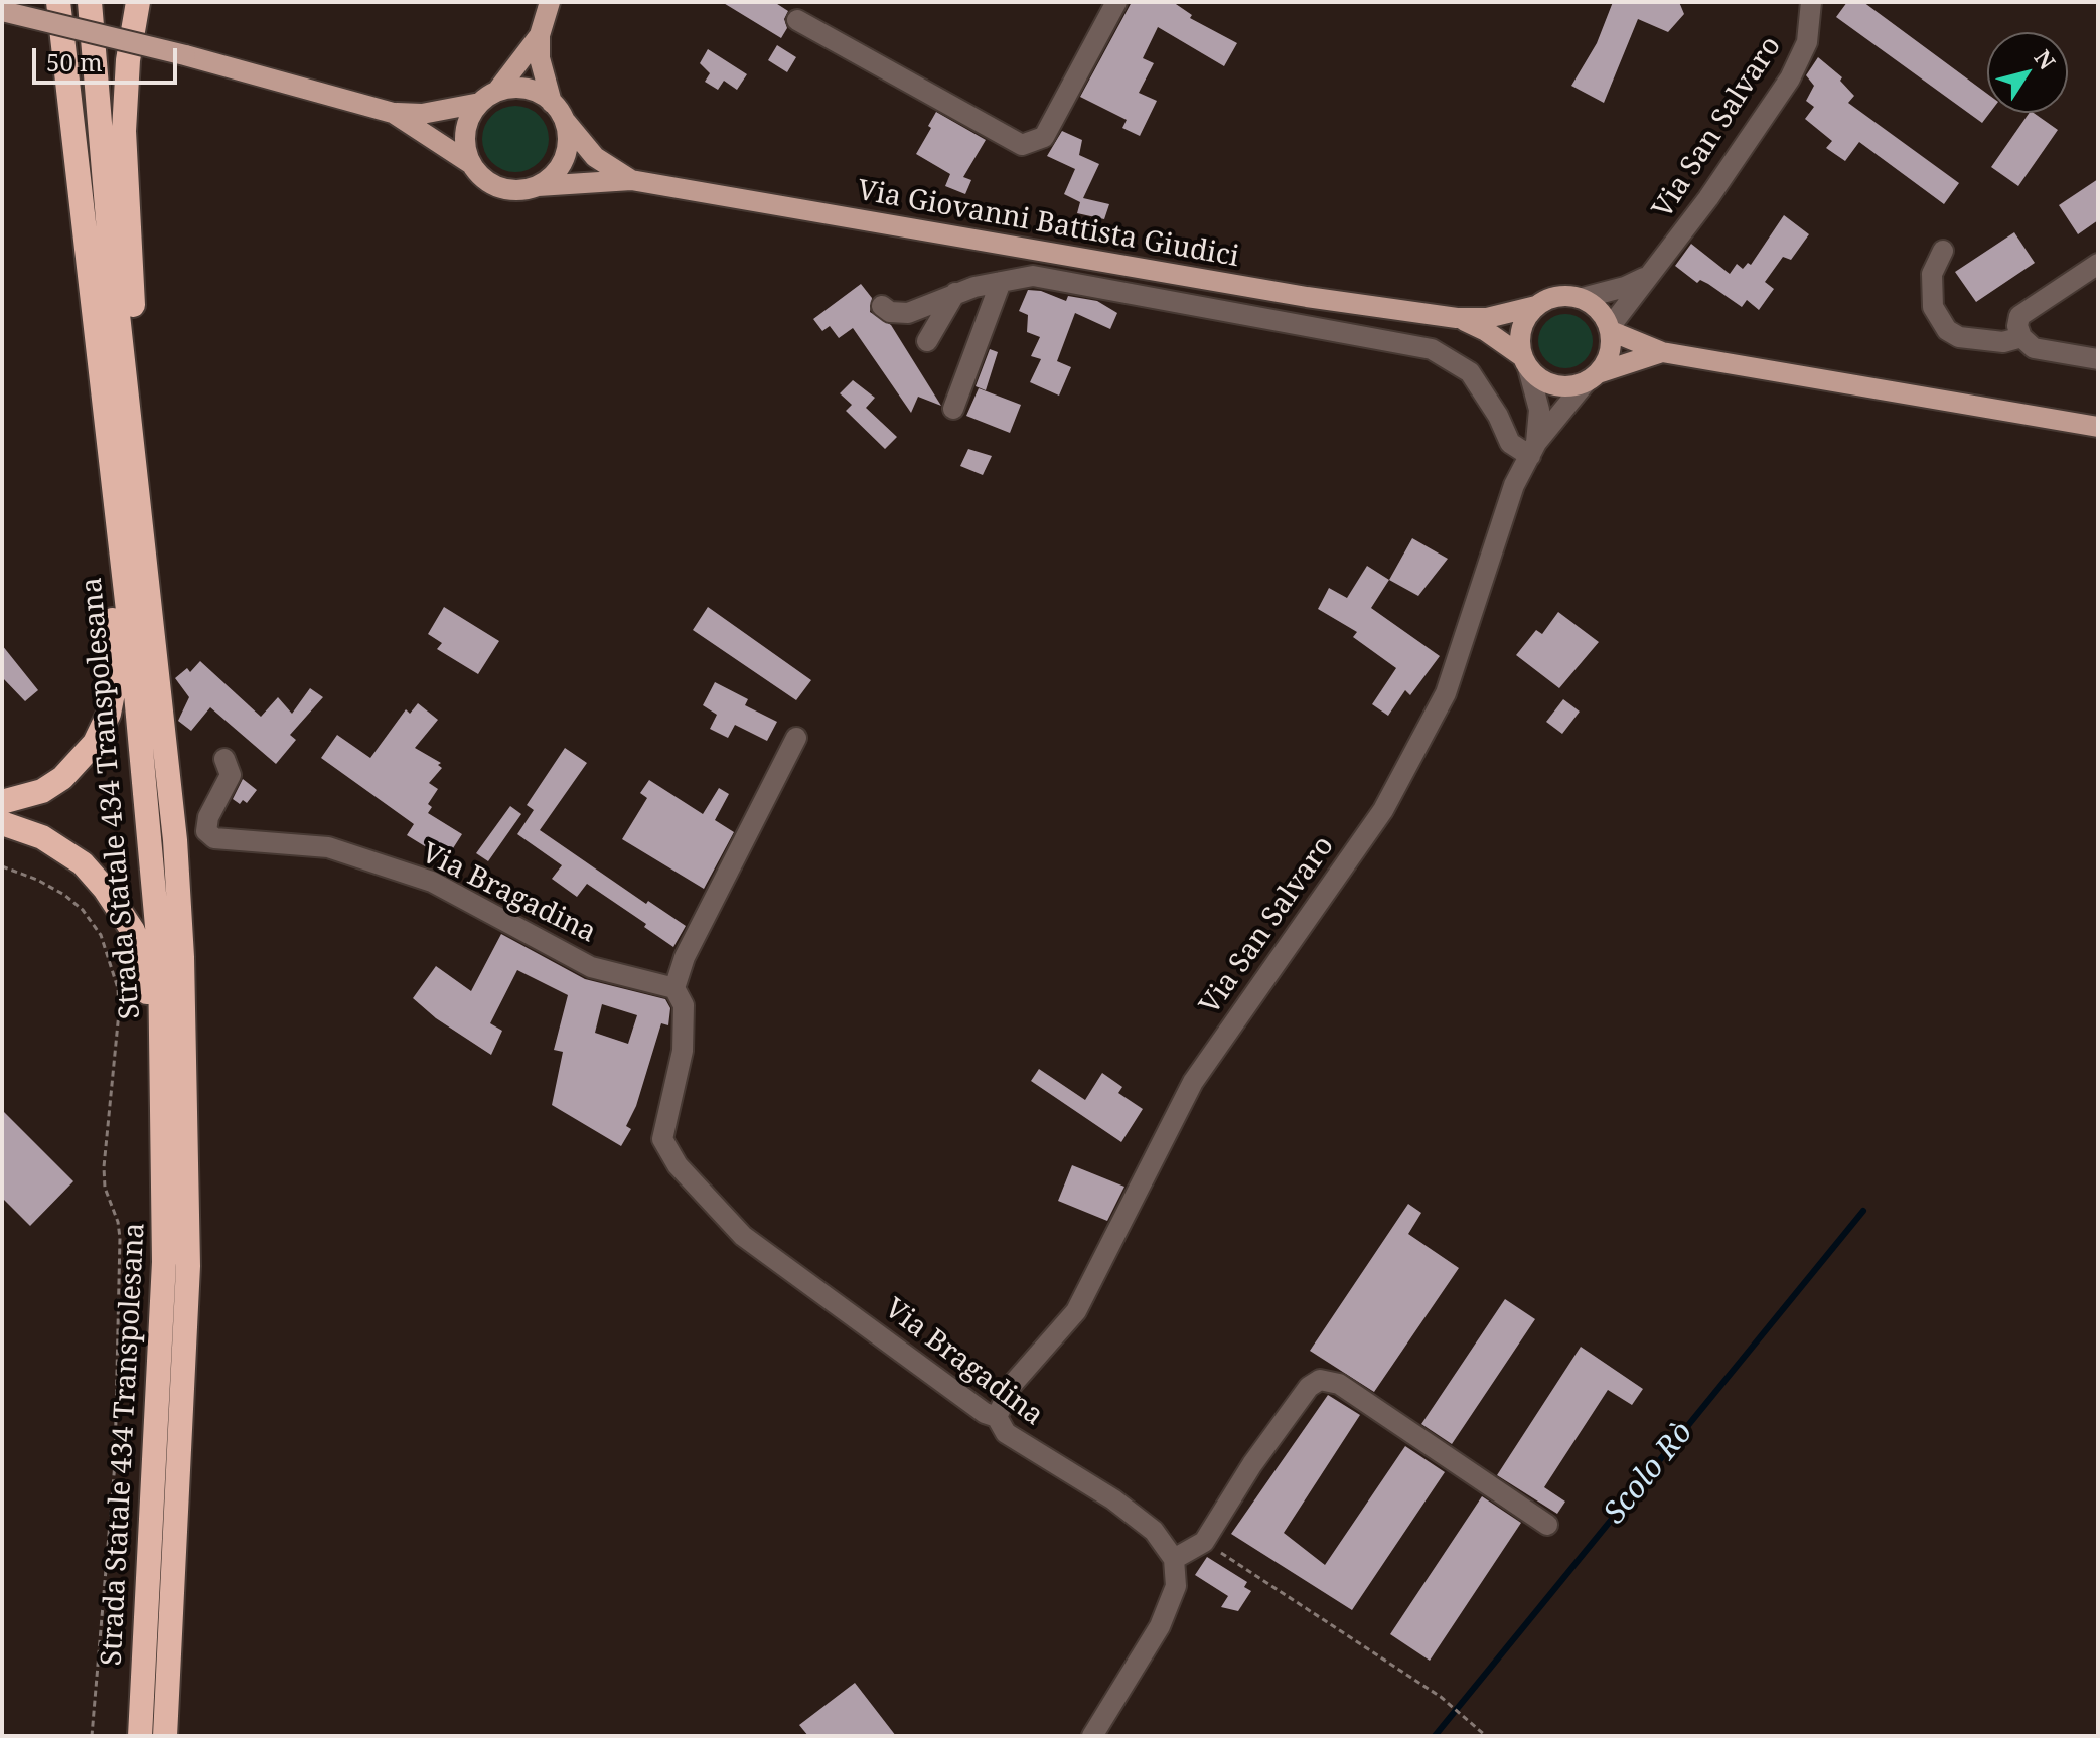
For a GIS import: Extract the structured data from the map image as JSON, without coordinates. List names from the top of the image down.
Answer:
{
  "streets": {
    "highway": ["Strada Statale 434 Transpolesana"],
    "main road": ["Via Giovanni Battista Giudici"],
    "street": ["Via San Salvaro", "Via Bragadina"]
  },
  "crossings": [
    ["Via San Salvaro", "Via Giovanni Battista Giudici"],
    ["Via San Salvaro", "Via Bragadina"]
  ],
  "water": ["Scolo Rò"],
  "scale_bar": "50 m",
  "north": "top right"
}
